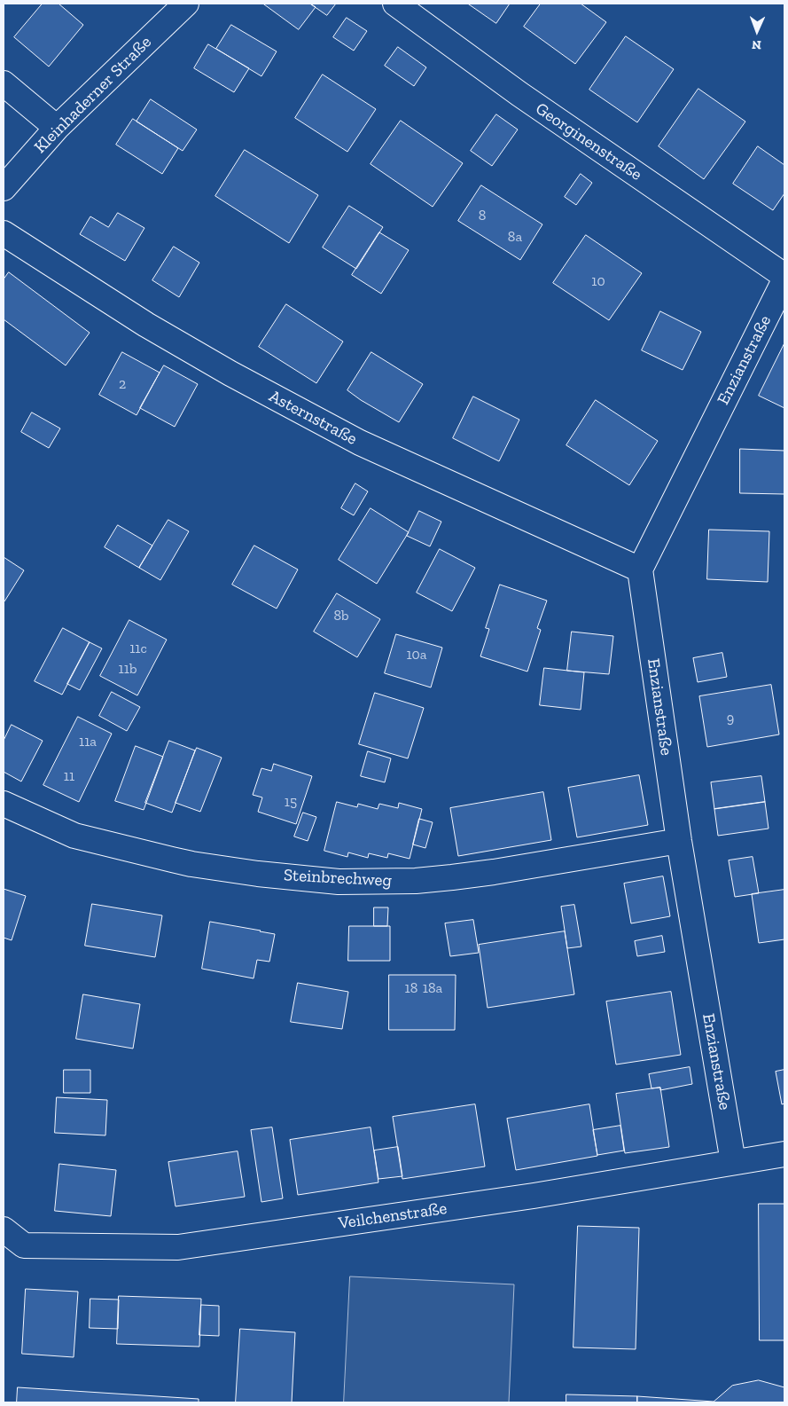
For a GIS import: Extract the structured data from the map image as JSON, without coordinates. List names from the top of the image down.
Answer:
{
  "streets": {
    "street": [
      "Kleinhaderner Straße",
      "Georginenstraße",
      "Enzianstraße",
      "Asternstraße",
      "Steinbrechweg",
      "Veilchenstraße"
    ]
  },
  "crossings": [
    ["Enzianstraße", "Asternstraße"],
    ["Enzianstraße", "Steinbrechweg"],
    ["Enzianstraße", "Veilchenstraße"]
  ],
  "house_numbers": [
    "8",
    "8a",
    "10",
    "2",
    "8b",
    "11c",
    "10a",
    "11b",
    "9",
    "11a",
    "11",
    "15",
    "18",
    "18a"
  ],
  "north": "bottom"
}
